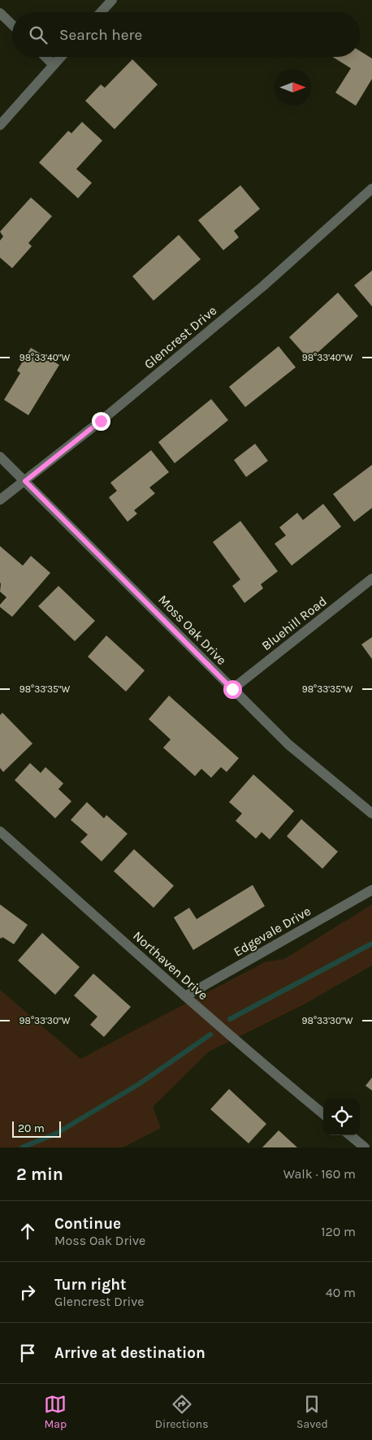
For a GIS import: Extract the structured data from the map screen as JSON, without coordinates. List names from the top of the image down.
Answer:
{
  "streets": {
    "street": [
      "Glencrest Drive",
      "Bluehill Road",
      "Moss Oak Drive",
      "Edgevale Drive",
      "Northaven Drive"
    ]
  },
  "crossings": [
    ["Glencrest Drive", "Moss Oak Drive"],
    ["Bluehill Road", "Moss Oak Drive"],
    ["Edgevale Drive", "Northaven Drive"]
  ],
  "scale_bar": "20 m",
  "north": "right",
  "page": {
    "search": "Search here",
    "scale": "20 m",
    "heading": ["2 min", "Walk · 160 m"],
    "list": [
      ["Continue", "Moss Oak Drive", "120 m"],
      ["Turn right", "Glencrest Drive", "40 m"],
      "Arrive at destination"
    ],
    "nav": ["Map", "Directions", "Saved"]
  },
  "coordinates": ["98°33'40\"W", "98°33'35\"W", "98°33'30\"W"]
}
